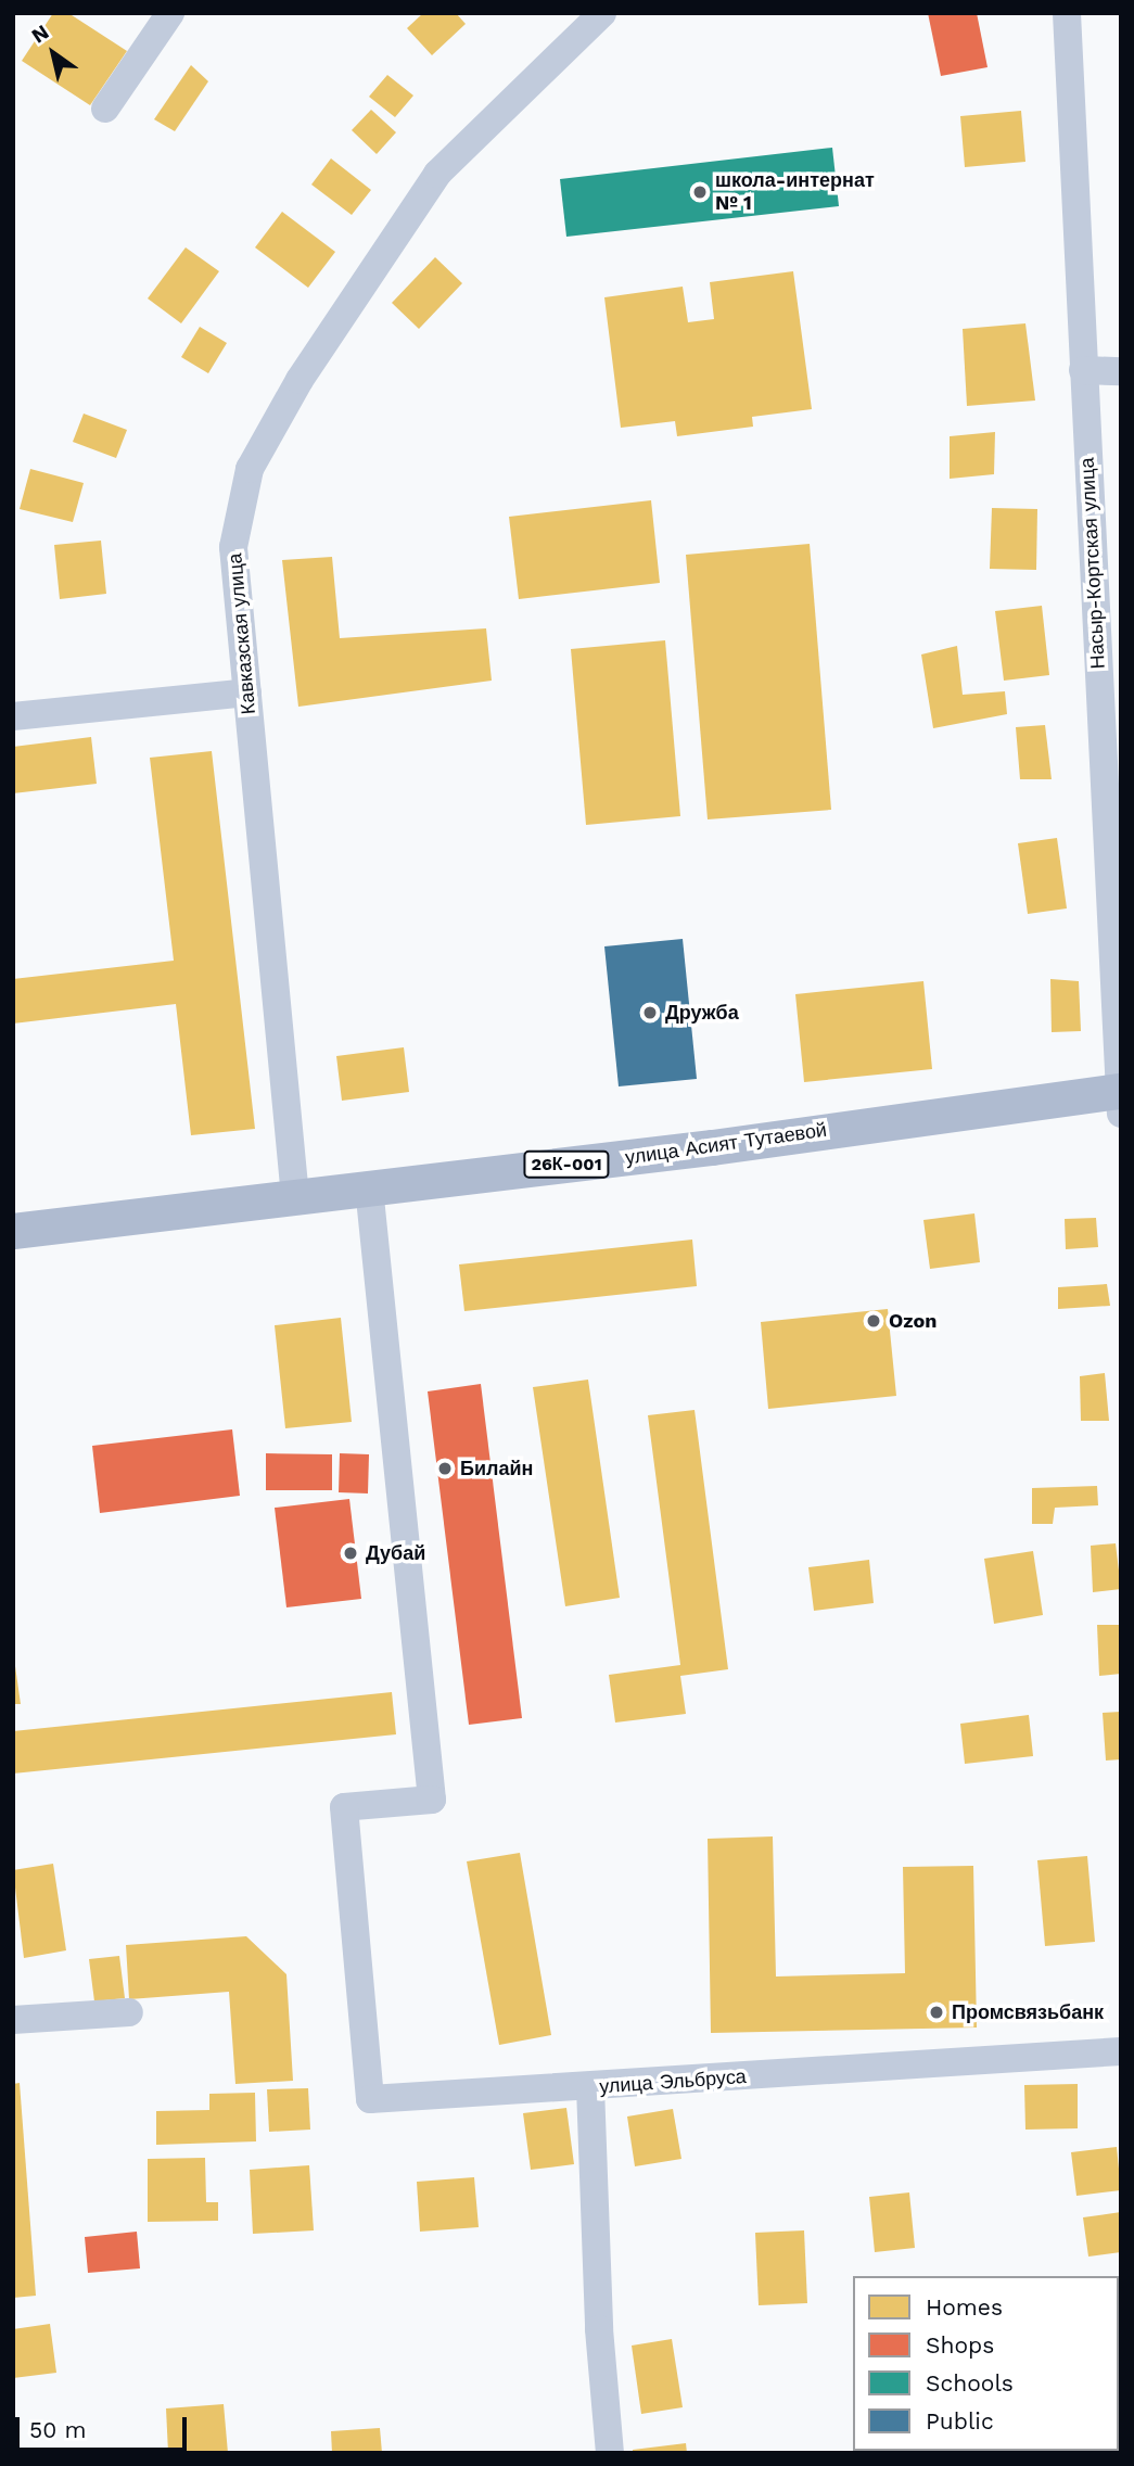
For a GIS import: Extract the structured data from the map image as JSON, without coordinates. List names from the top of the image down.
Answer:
{
  "streets": {
    "main road": ["улица Асият Тутаевой", "26К-001"],
    "street": ["Насыр-Кортская улица", "Кавказская улица", "улица Эльбруса"]
  },
  "crossings": [
    ["Насыр-Кортская улица", "улица Асият Тутаевой"],
    ["Кавказская улица", "улица Асият Тутаевой"]
  ],
  "places": [
    "школа-интернат № 1",
    "Дружба",
    "Ozon",
    "Билайн",
    "Дубай",
    "Промсвязьбанк"
  ],
  "legend": [
    "Homes",
    "Shops",
    "Schools",
    "Public"
  ],
  "scale_bar": "50 m",
  "north": "top left"
}
